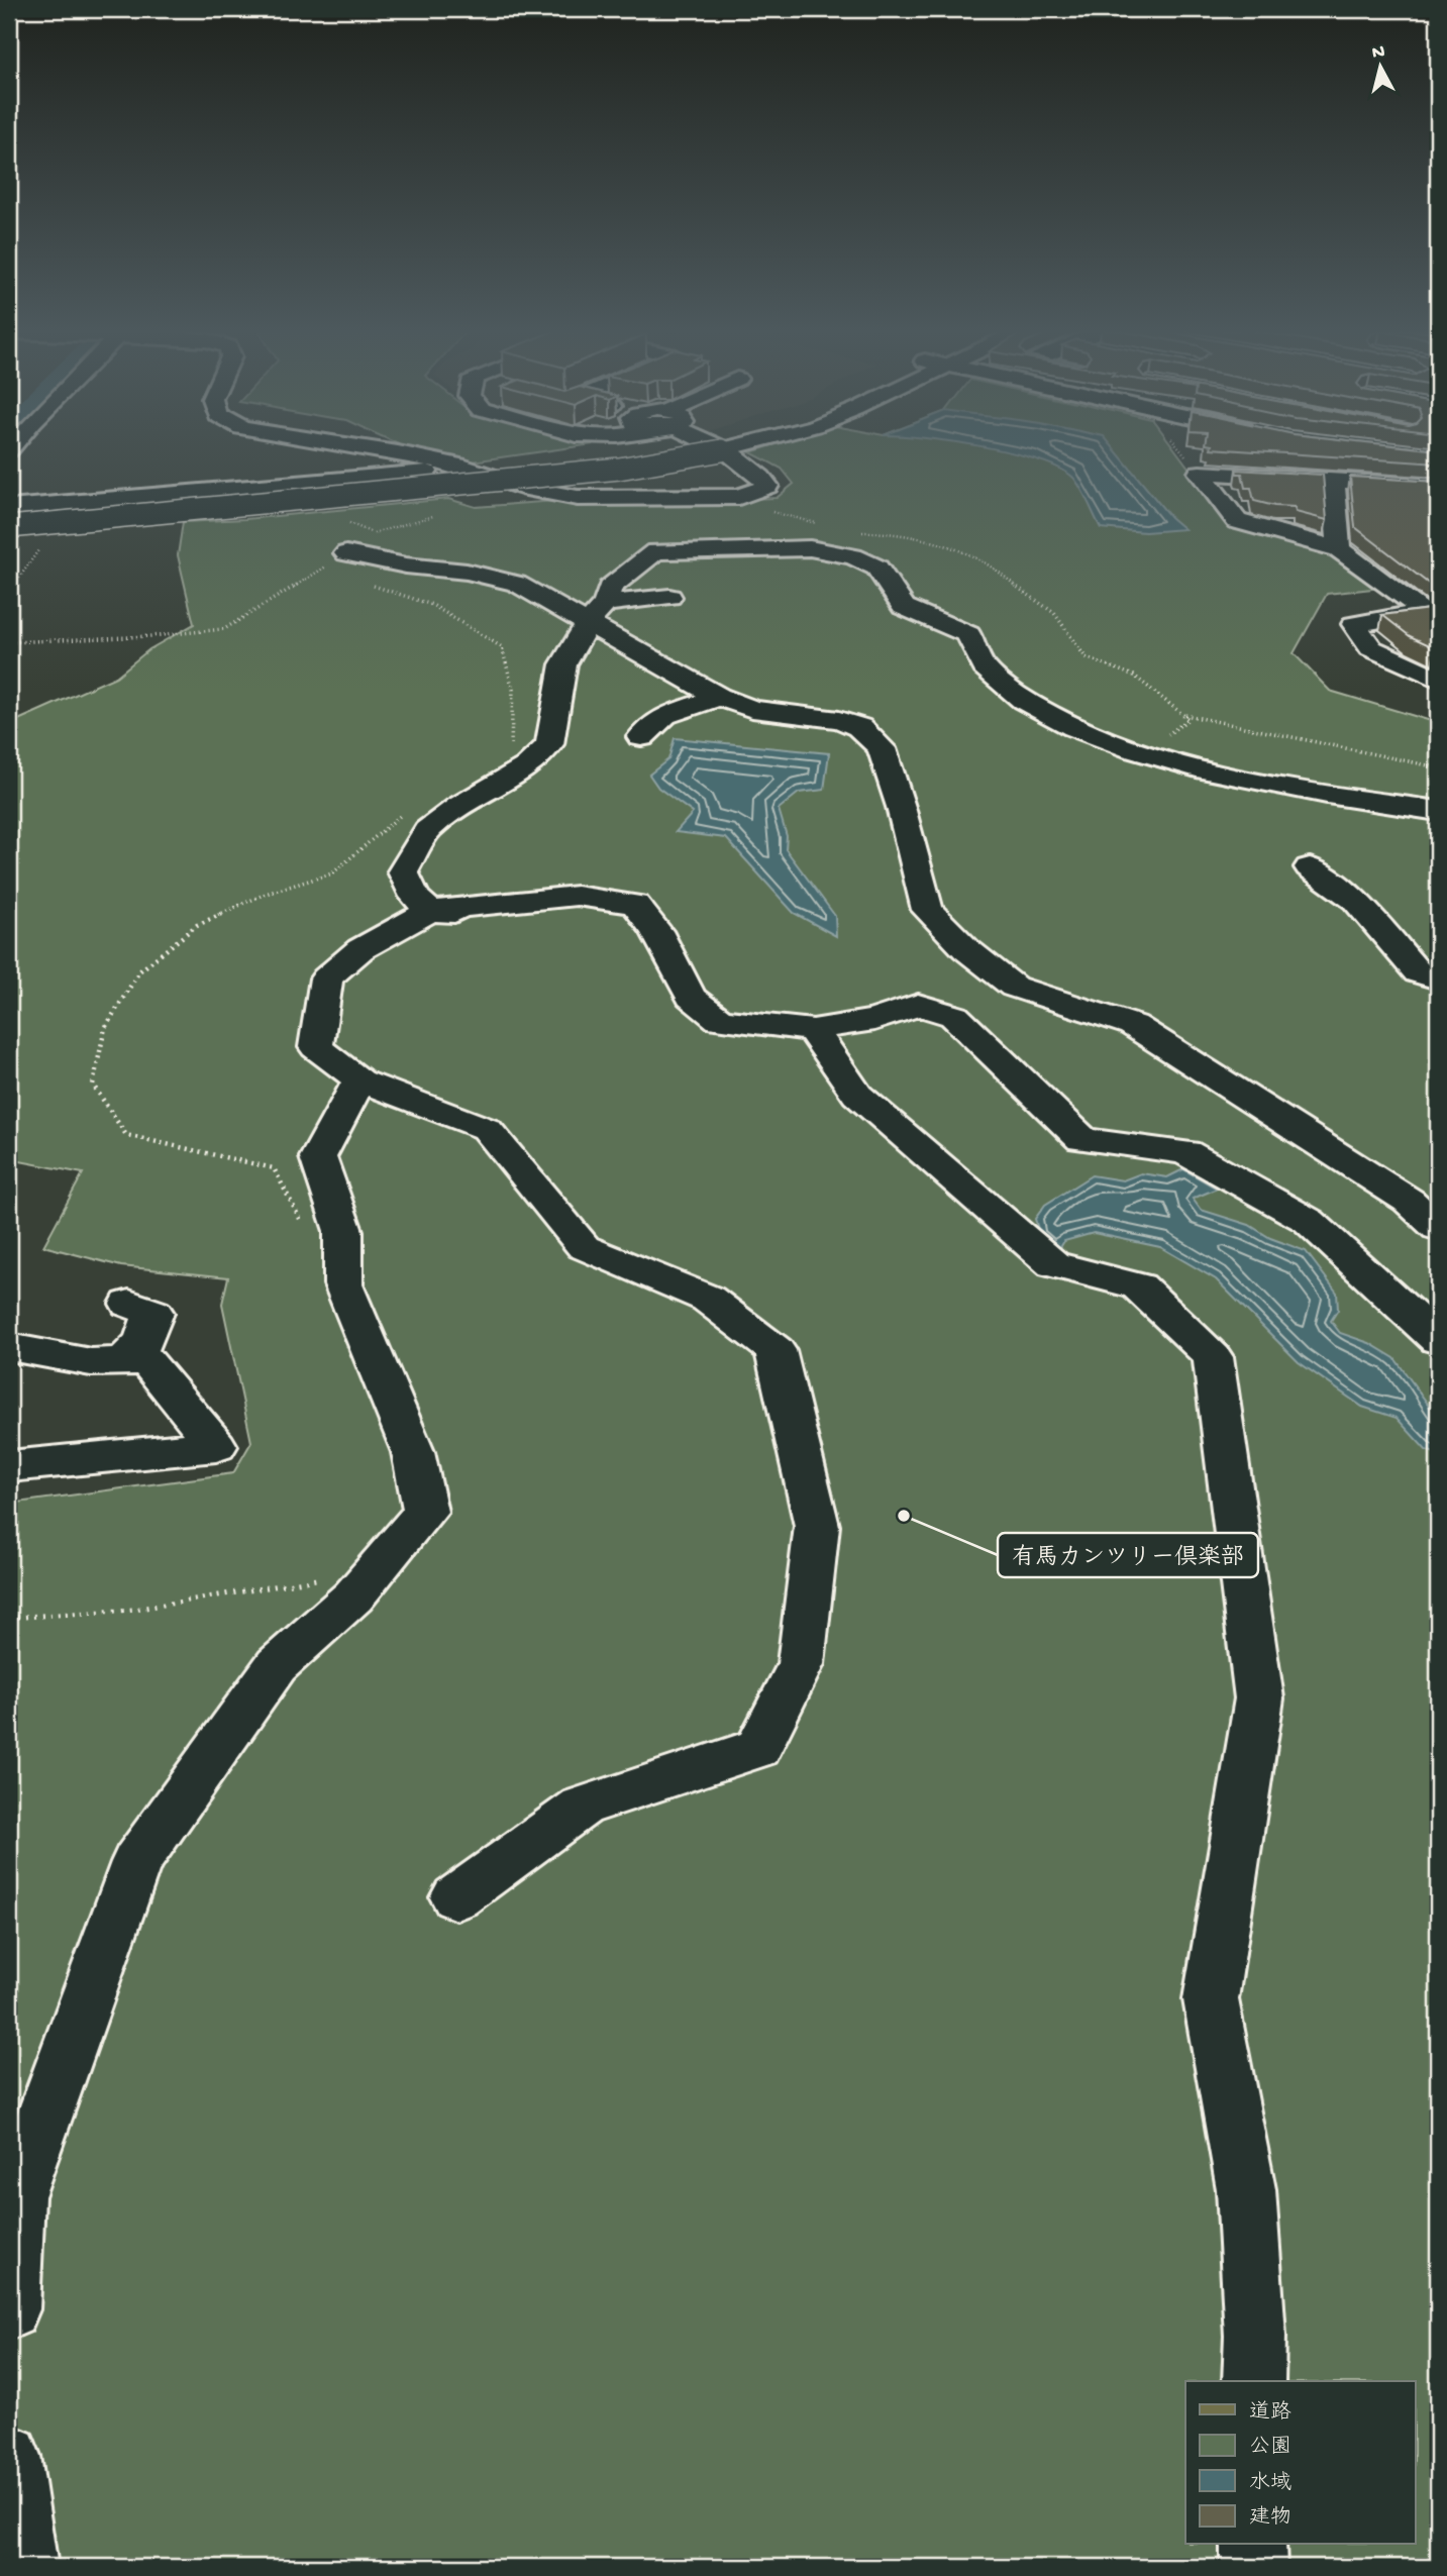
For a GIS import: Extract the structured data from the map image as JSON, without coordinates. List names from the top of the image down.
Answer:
{
  "places": ["有馬カンツリー倶楽部"],
  "legend": [
    "道路",
    "公園",
    "水域",
    "建物"
  ],
  "north": "top"
}
